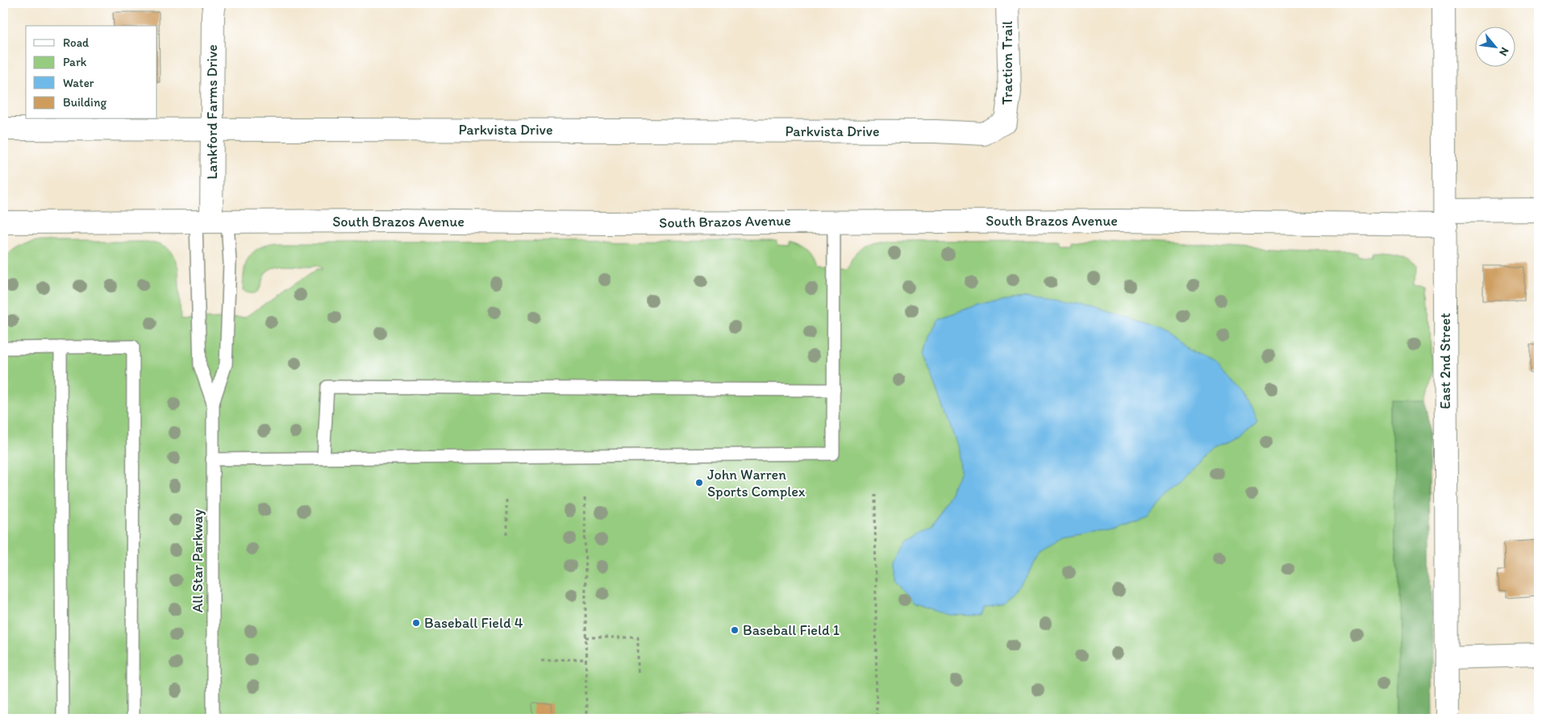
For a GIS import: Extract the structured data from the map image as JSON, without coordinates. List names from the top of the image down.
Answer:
{
  "streets": {
    "street": [
      "Traction Trail",
      "Lankford Farms Drive",
      "Parkvista Drive",
      "South Brazos Avenue",
      "East 2nd Street"
    ],
    "lane": ["All Star Parkway"]
  },
  "crossings": [
    ["Traction Trail", "Parkvista Drive"],
    ["Lankford Farms Drive", "Parkvista Drive"],
    ["Lankford Farms Drive", "South Brazos Avenue"],
    ["Lankford Farms Drive", "All Star Parkway"],
    ["South Brazos Avenue", "East 2nd Street"],
    ["South Brazos Avenue", "All Star Parkway"]
  ],
  "places": ["John Warren Sports Complex", "Baseball Field 4", "Baseball Field 1"],
  "legend": [
    "Road",
    "Park",
    "Water",
    "Building"
  ],
  "north": "bottom right"
}
